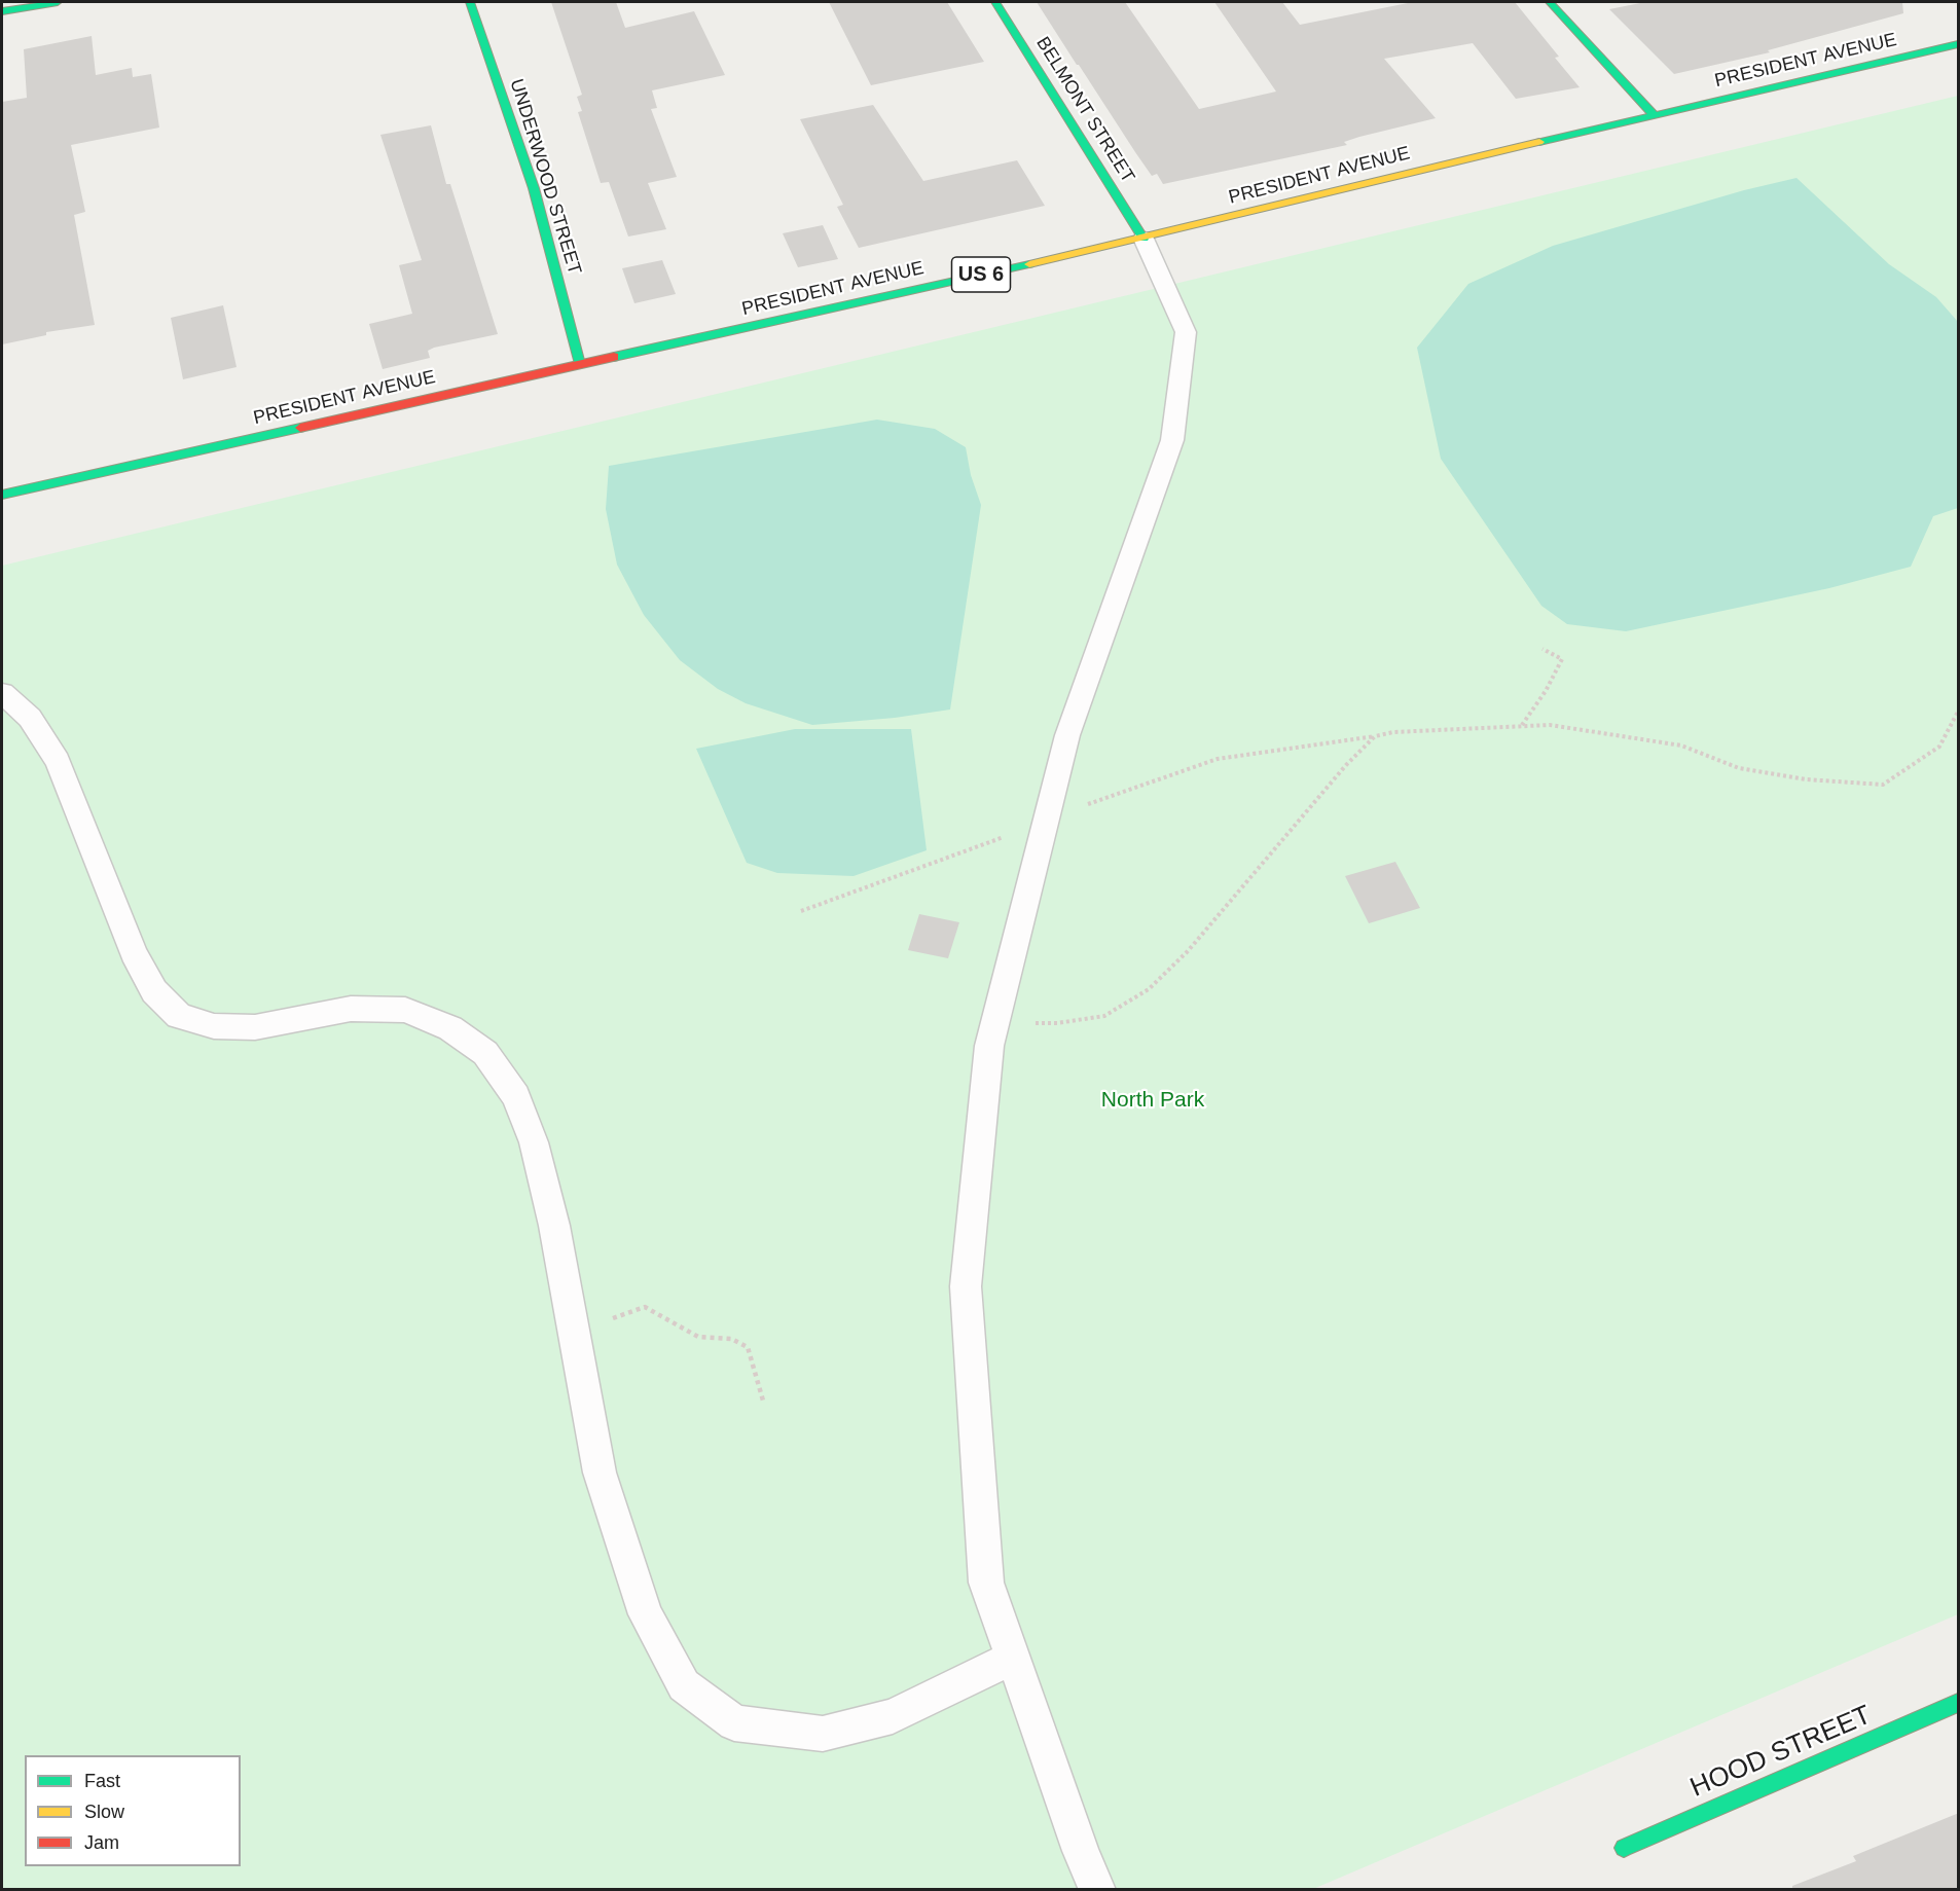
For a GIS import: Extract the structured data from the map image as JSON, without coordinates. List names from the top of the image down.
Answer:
{
  "streets": {
    "main road": [
      "PRESIDENT AVENUE",
      "BELMONT STREET",
      "UNDERWOOD STREET",
      "US 6",
      "HOOD STREET"
    ]
  },
  "crossings": [
    ["PRESIDENT AVENUE", "BELMONT STREET"],
    ["PRESIDENT AVENUE", "UNDERWOOD STREET"]
  ],
  "parks": ["North Park"],
  "legend": ["Fast", "Slow", "Jam"]
}
